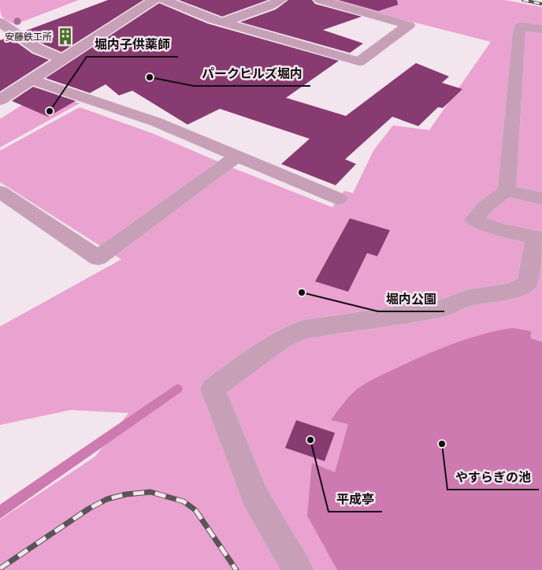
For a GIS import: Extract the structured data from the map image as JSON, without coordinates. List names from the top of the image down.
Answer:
{
  "places": {
    "building": ["安藤鉄工所"],
    "other": [
      "パークヒルズ堀内",
      "堀内子供薬師",
      "堀内公園",
      "平成亭",
      "やすらぎの池"
    ]
  }
}
